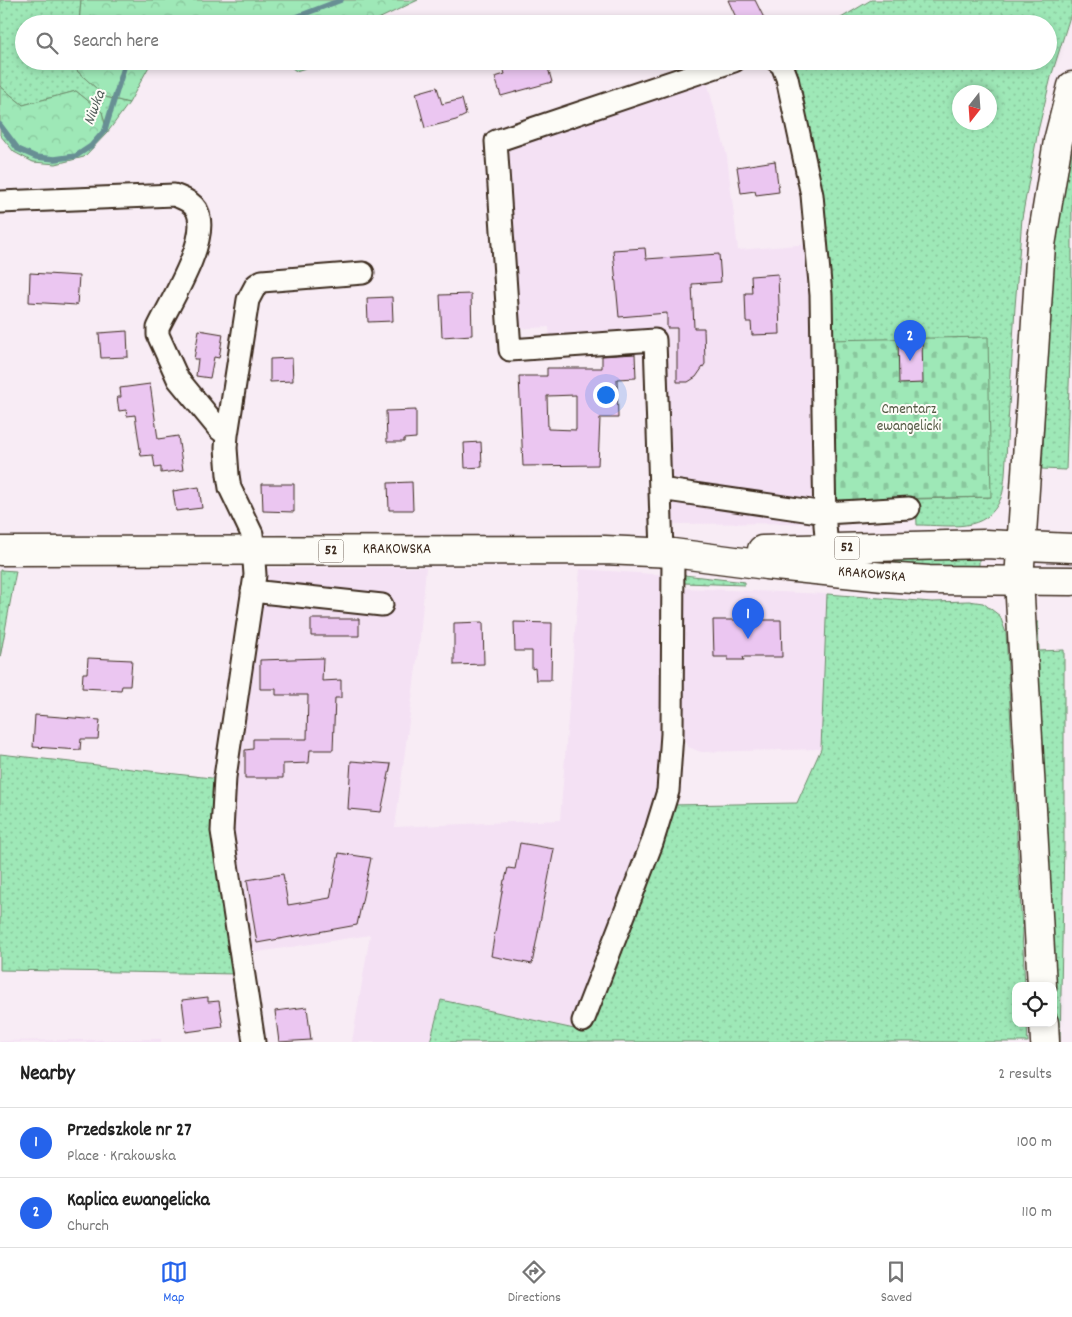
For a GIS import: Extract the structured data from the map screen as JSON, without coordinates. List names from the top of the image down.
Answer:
{
  "streets": {
    "main road": ["52", "KRAKOWSKA"]
  },
  "water": ["Niwka"],
  "parks": ["Cmentarz ewangelicki"],
  "north": "bottom",
  "page": {
    "search": "Search here",
    "pins": ["2", "1"],
    "heading": ["Nearby", "2 results"],
    "list": [
      {
        "mark": "1",
        "name": "Przedszkole nr 27",
        "note": "Place · Krakowska",
        "value": "100 m"
      },
      {
        "mark": "2",
        "name": "Kaplica ewangelicka",
        "note": "Church",
        "value": "110 m"
      }
    ],
    "nav": ["Map", "Directions", "Saved"]
  }
}
